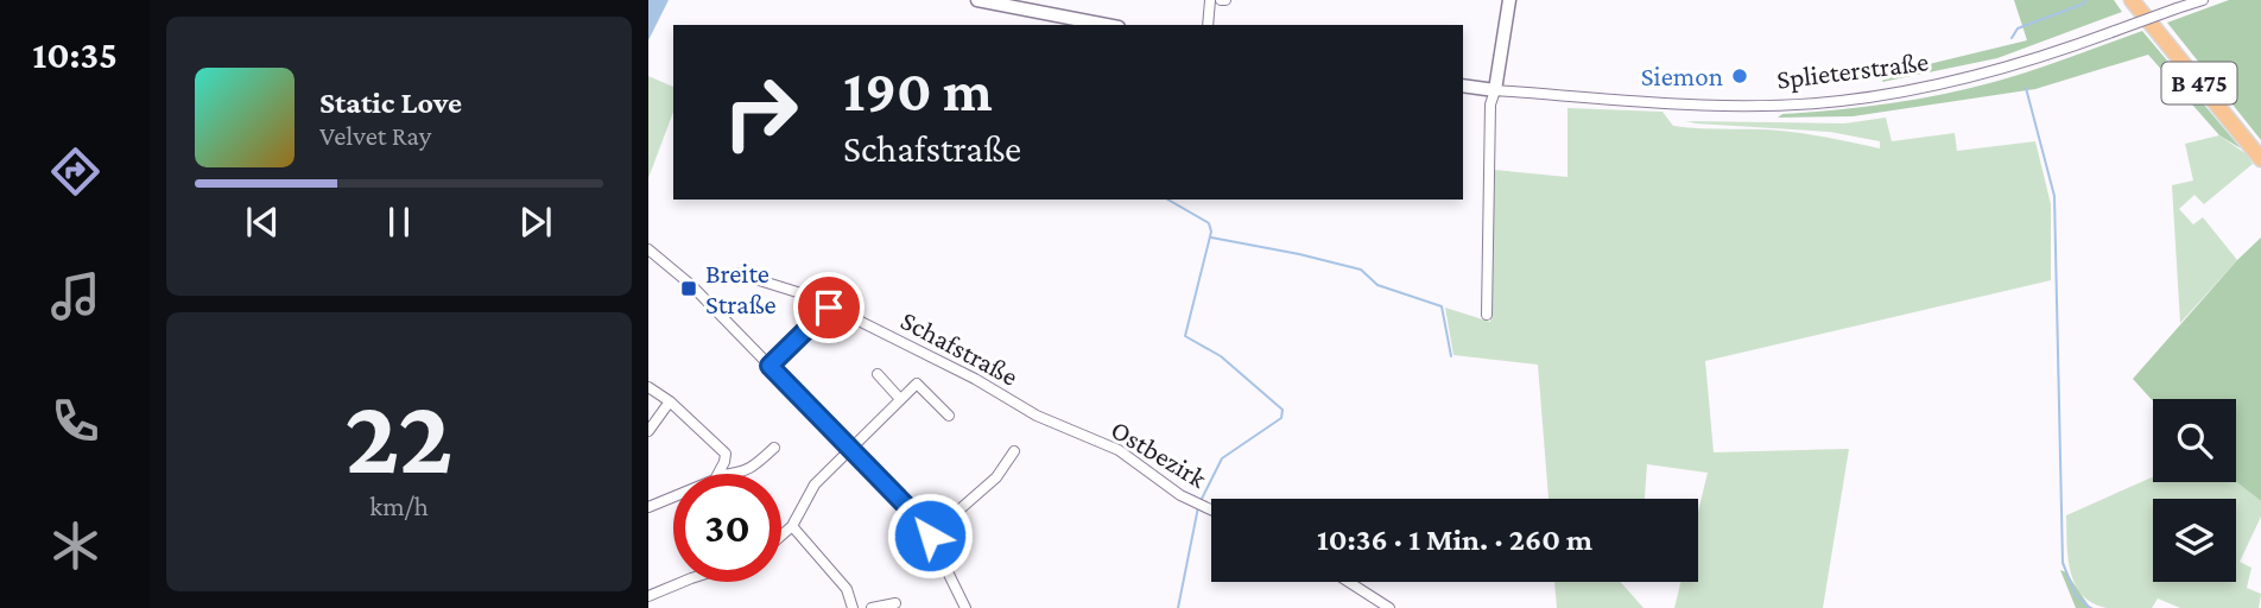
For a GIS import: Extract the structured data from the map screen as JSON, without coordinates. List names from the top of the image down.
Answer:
{
  "streets": {
    "main road": ["B 475"],
    "street": ["Splieterstraße", "Schafstraße", "Ostbezirk"]
  },
  "crossings": [
    ["Schafstraße", "Ostbezirk"]
  ],
  "places": {
    "other": ["Siemon"],
    "transit": ["Breite Straße"]
  },
  "page": {
    "tabs": "10:35",
    "turn": ["190 m", "Schafstraße"],
    "song": ["Static Love", "Velvet Ray"],
    "tile": ["22", "km/h"],
    "limit": "30",
    "trip": "10:36 · 1 Min. · 260 m"
  }
}
